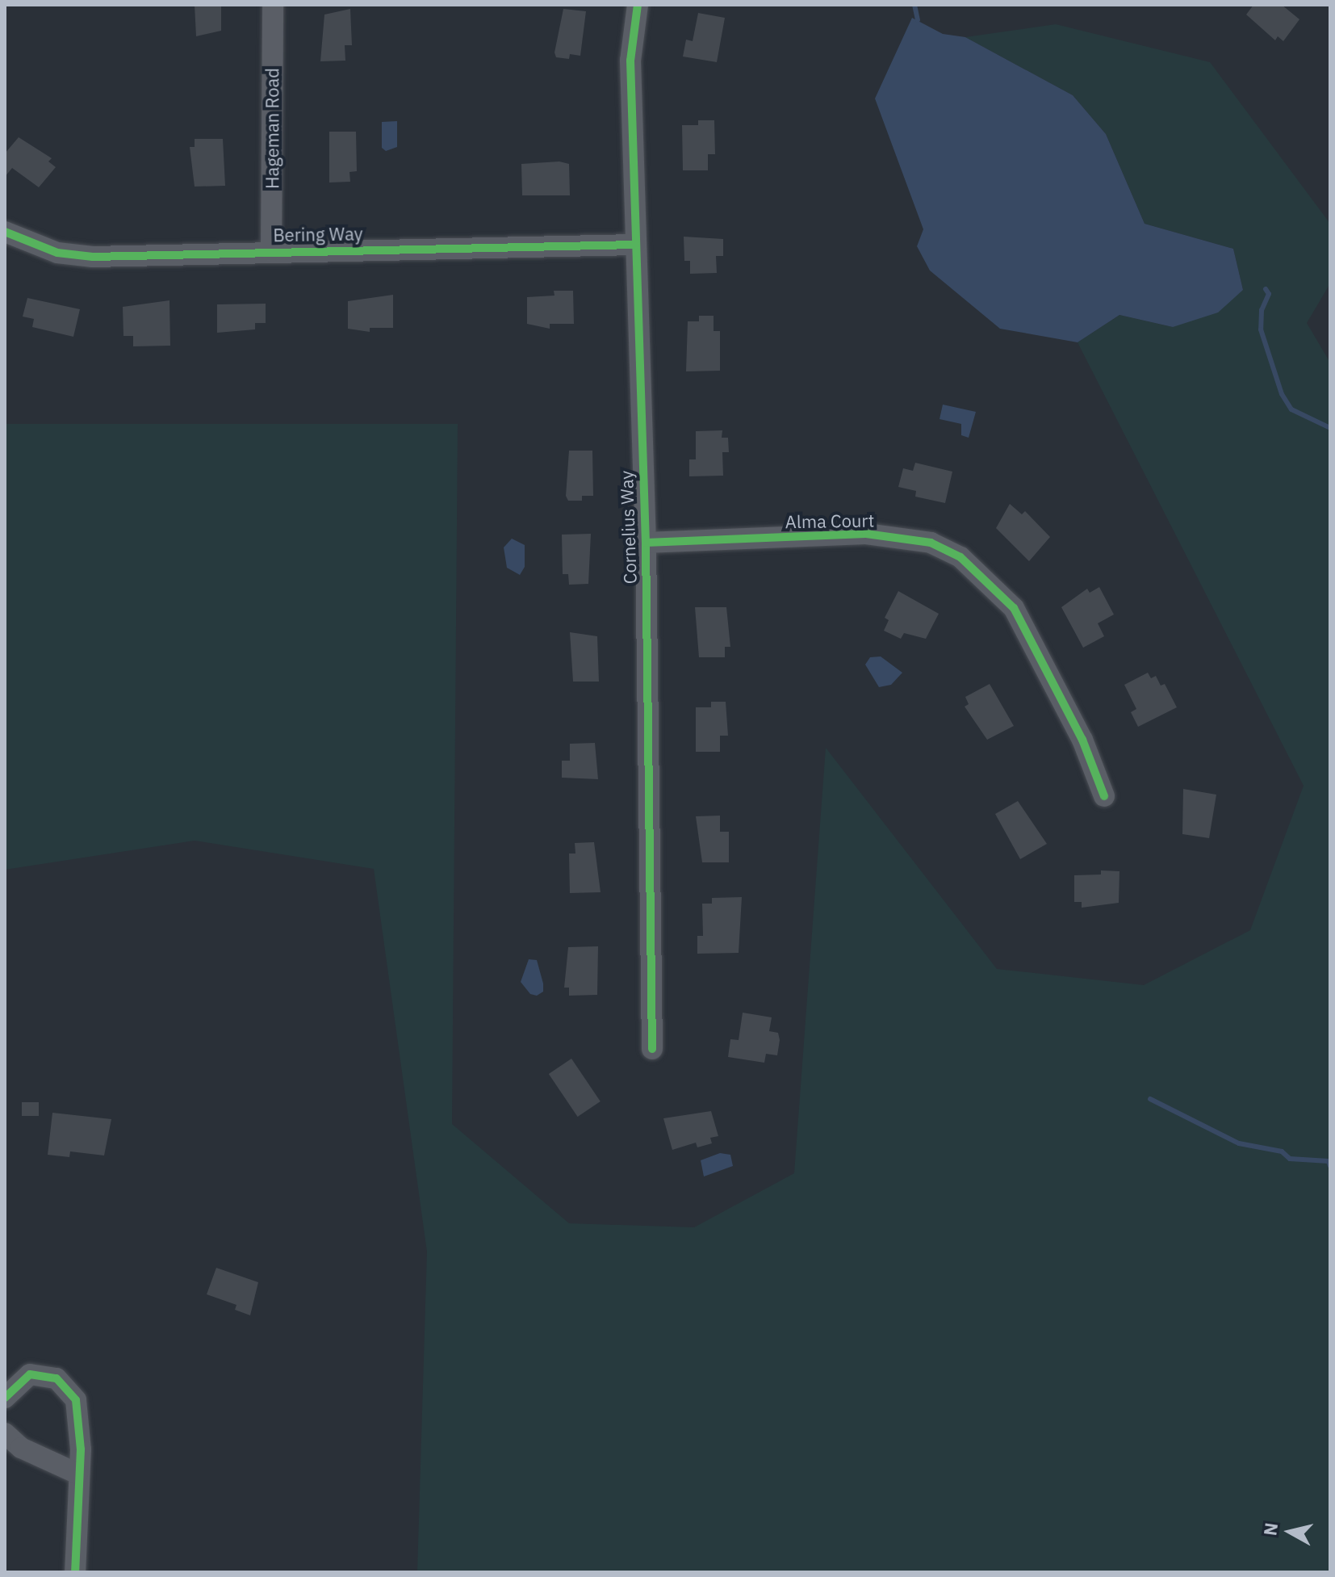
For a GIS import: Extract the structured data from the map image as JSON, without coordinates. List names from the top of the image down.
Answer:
{
  "streets": {
    "street": [
      "Hageman Road",
      "Bering Way",
      "Alma Court",
      "Cornelius Way"
    ]
  },
  "crossings": [
    ["Hageman Road", "Bering Way"],
    ["Bering Way", "Cornelius Way"],
    ["Alma Court", "Cornelius Way"]
  ],
  "north": "left"
}
